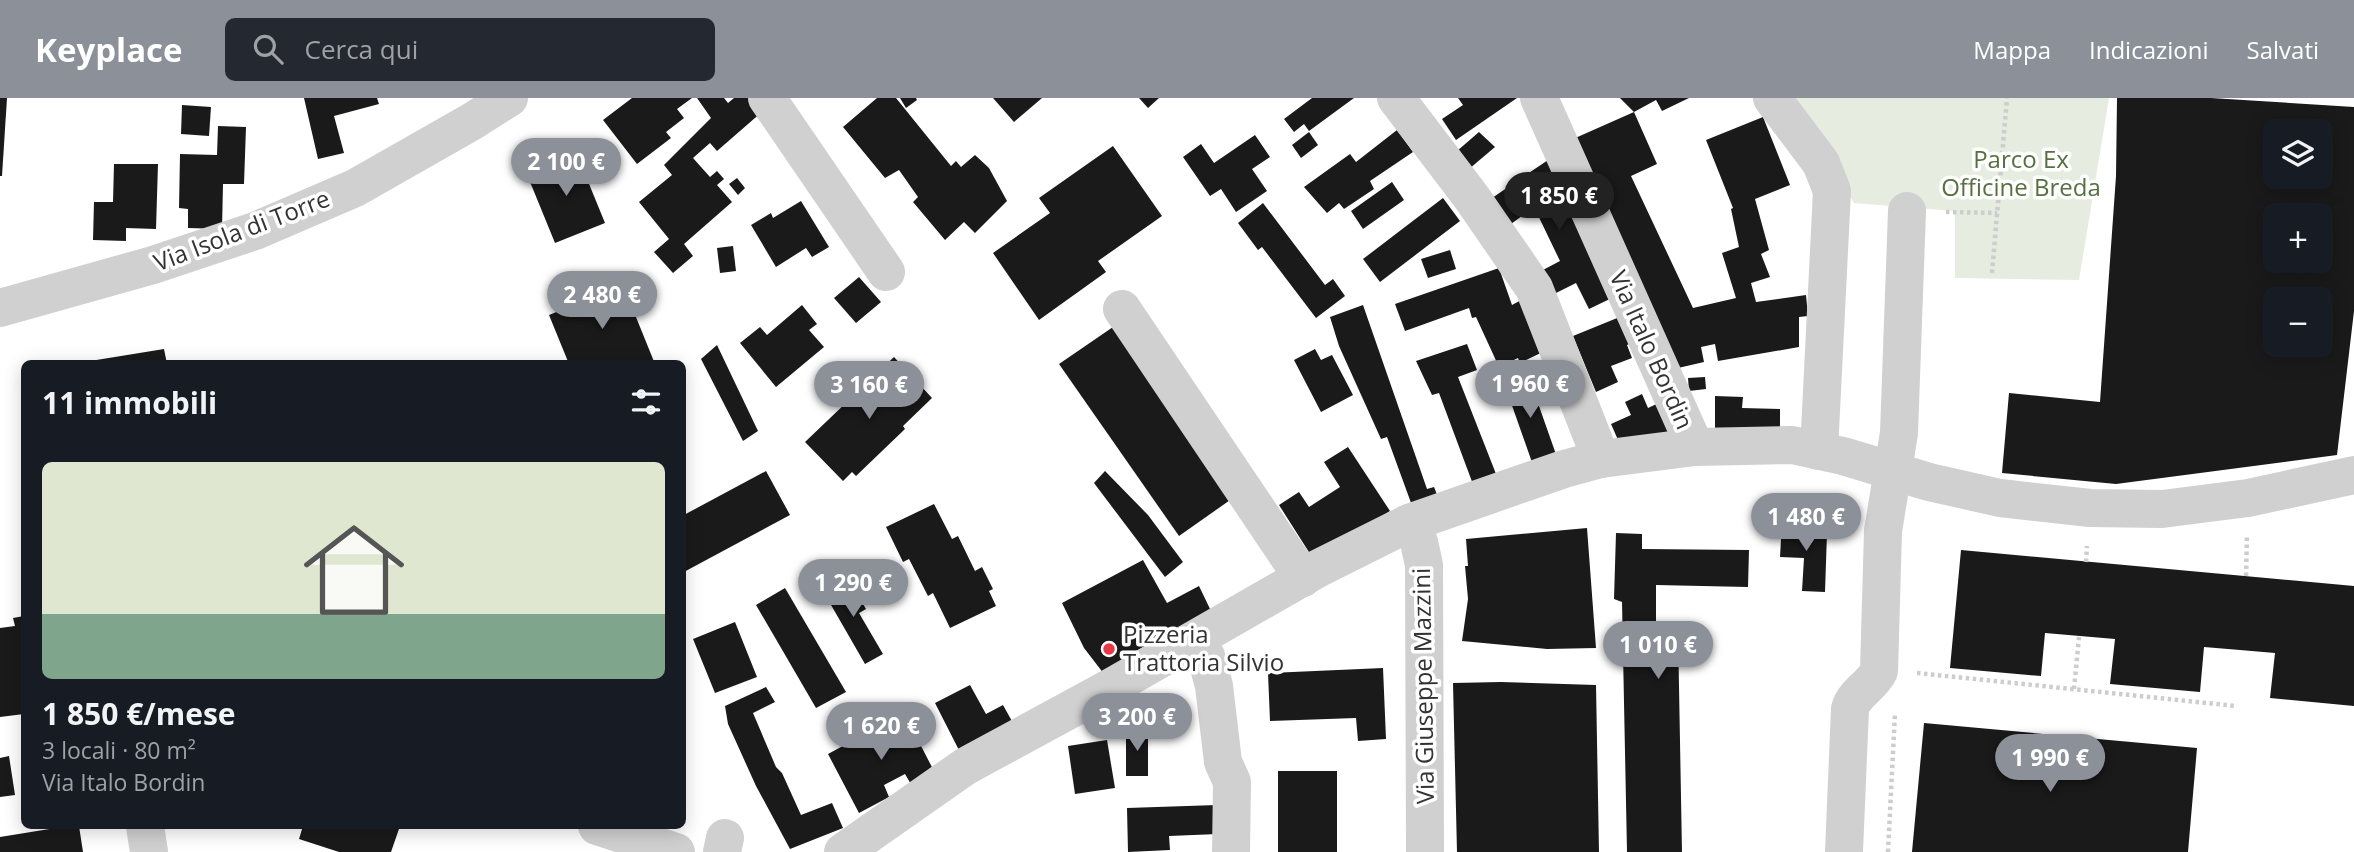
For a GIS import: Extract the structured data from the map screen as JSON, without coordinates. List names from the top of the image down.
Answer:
{
  "streets": {
    "street": ["Via Isola di Torre", "Via Italo Bordin", "Via Giuseppe Mazzini"]
  },
  "crossings": [
    ["Via Italo Bordin", "Via Giuseppe Mazzini"]
  ],
  "parks": ["Parco Ex Officine Breda"],
  "places": ["Pizzeria Trattoria Silvio"],
  "page": {
    "header": "Keyplace",
    "search": "Cerca qui",
    "nav": ["Mappa", "Indicazioni", "Salvati"],
    "map_buttons": ["+", "−"],
    "price": [
      "2 100 €",
      "1 850 €",
      "2 480 €",
      "1 960 €",
      "3 160 €",
      "1 480 €",
      "1 290 €",
      "1 010 €",
      "3 200 €",
      "1 620 €",
      "1 990 €"
    ],
    "heading": "11 immobili",
    "list": [
      {
        "name": "1 850 €/mese",
        "note": "3 locali · 80 m² · Via Italo Bordin"
      }
    ]
  }
}
